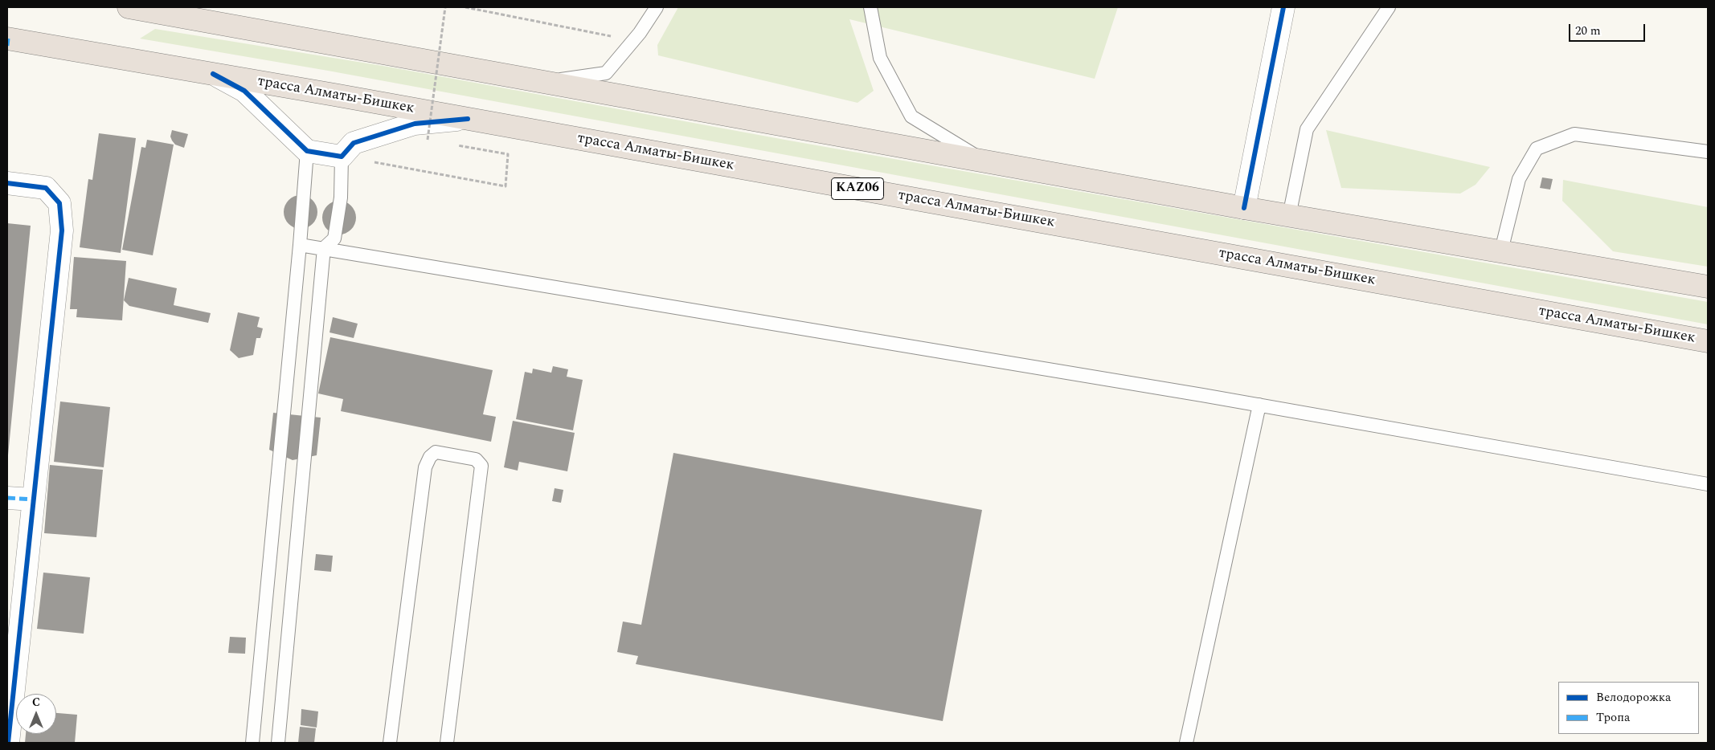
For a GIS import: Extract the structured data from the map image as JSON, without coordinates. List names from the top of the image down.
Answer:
{
  "streets": {
    "highway": ["трасса Алматы-Бишкек", "KАZ06"]
  },
  "legend": ["Велодорожка", "Тропа"],
  "scale_bar": "20 m",
  "north": "top"
}
